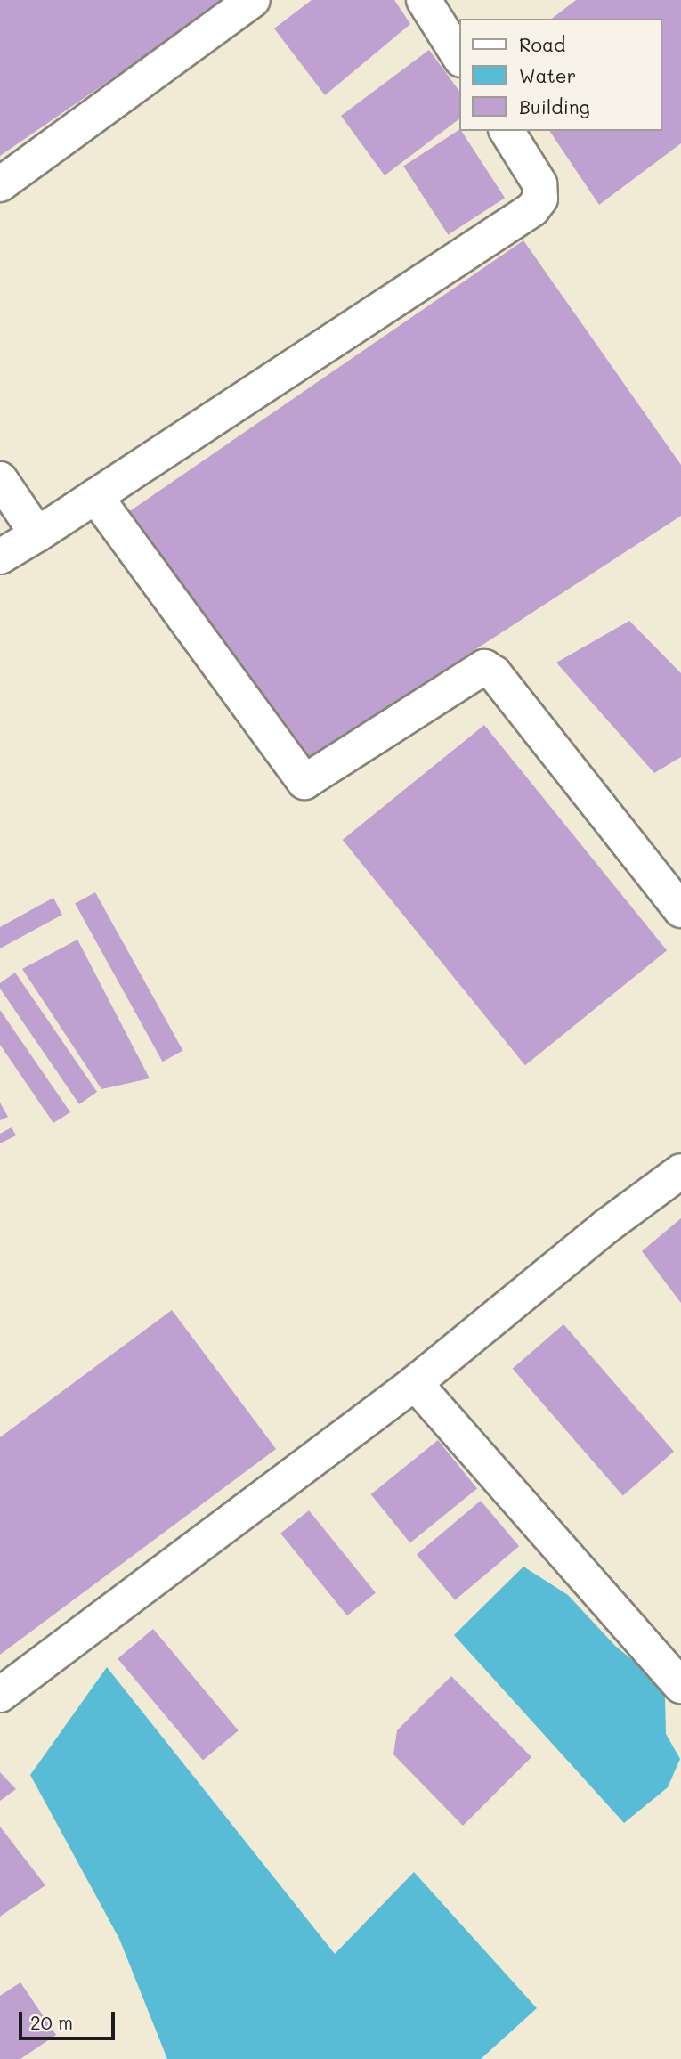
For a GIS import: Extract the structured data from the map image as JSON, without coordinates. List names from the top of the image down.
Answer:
{
  "legend": ["Road", "Water", "Building"],
  "scale_bar": "20 m"
}
